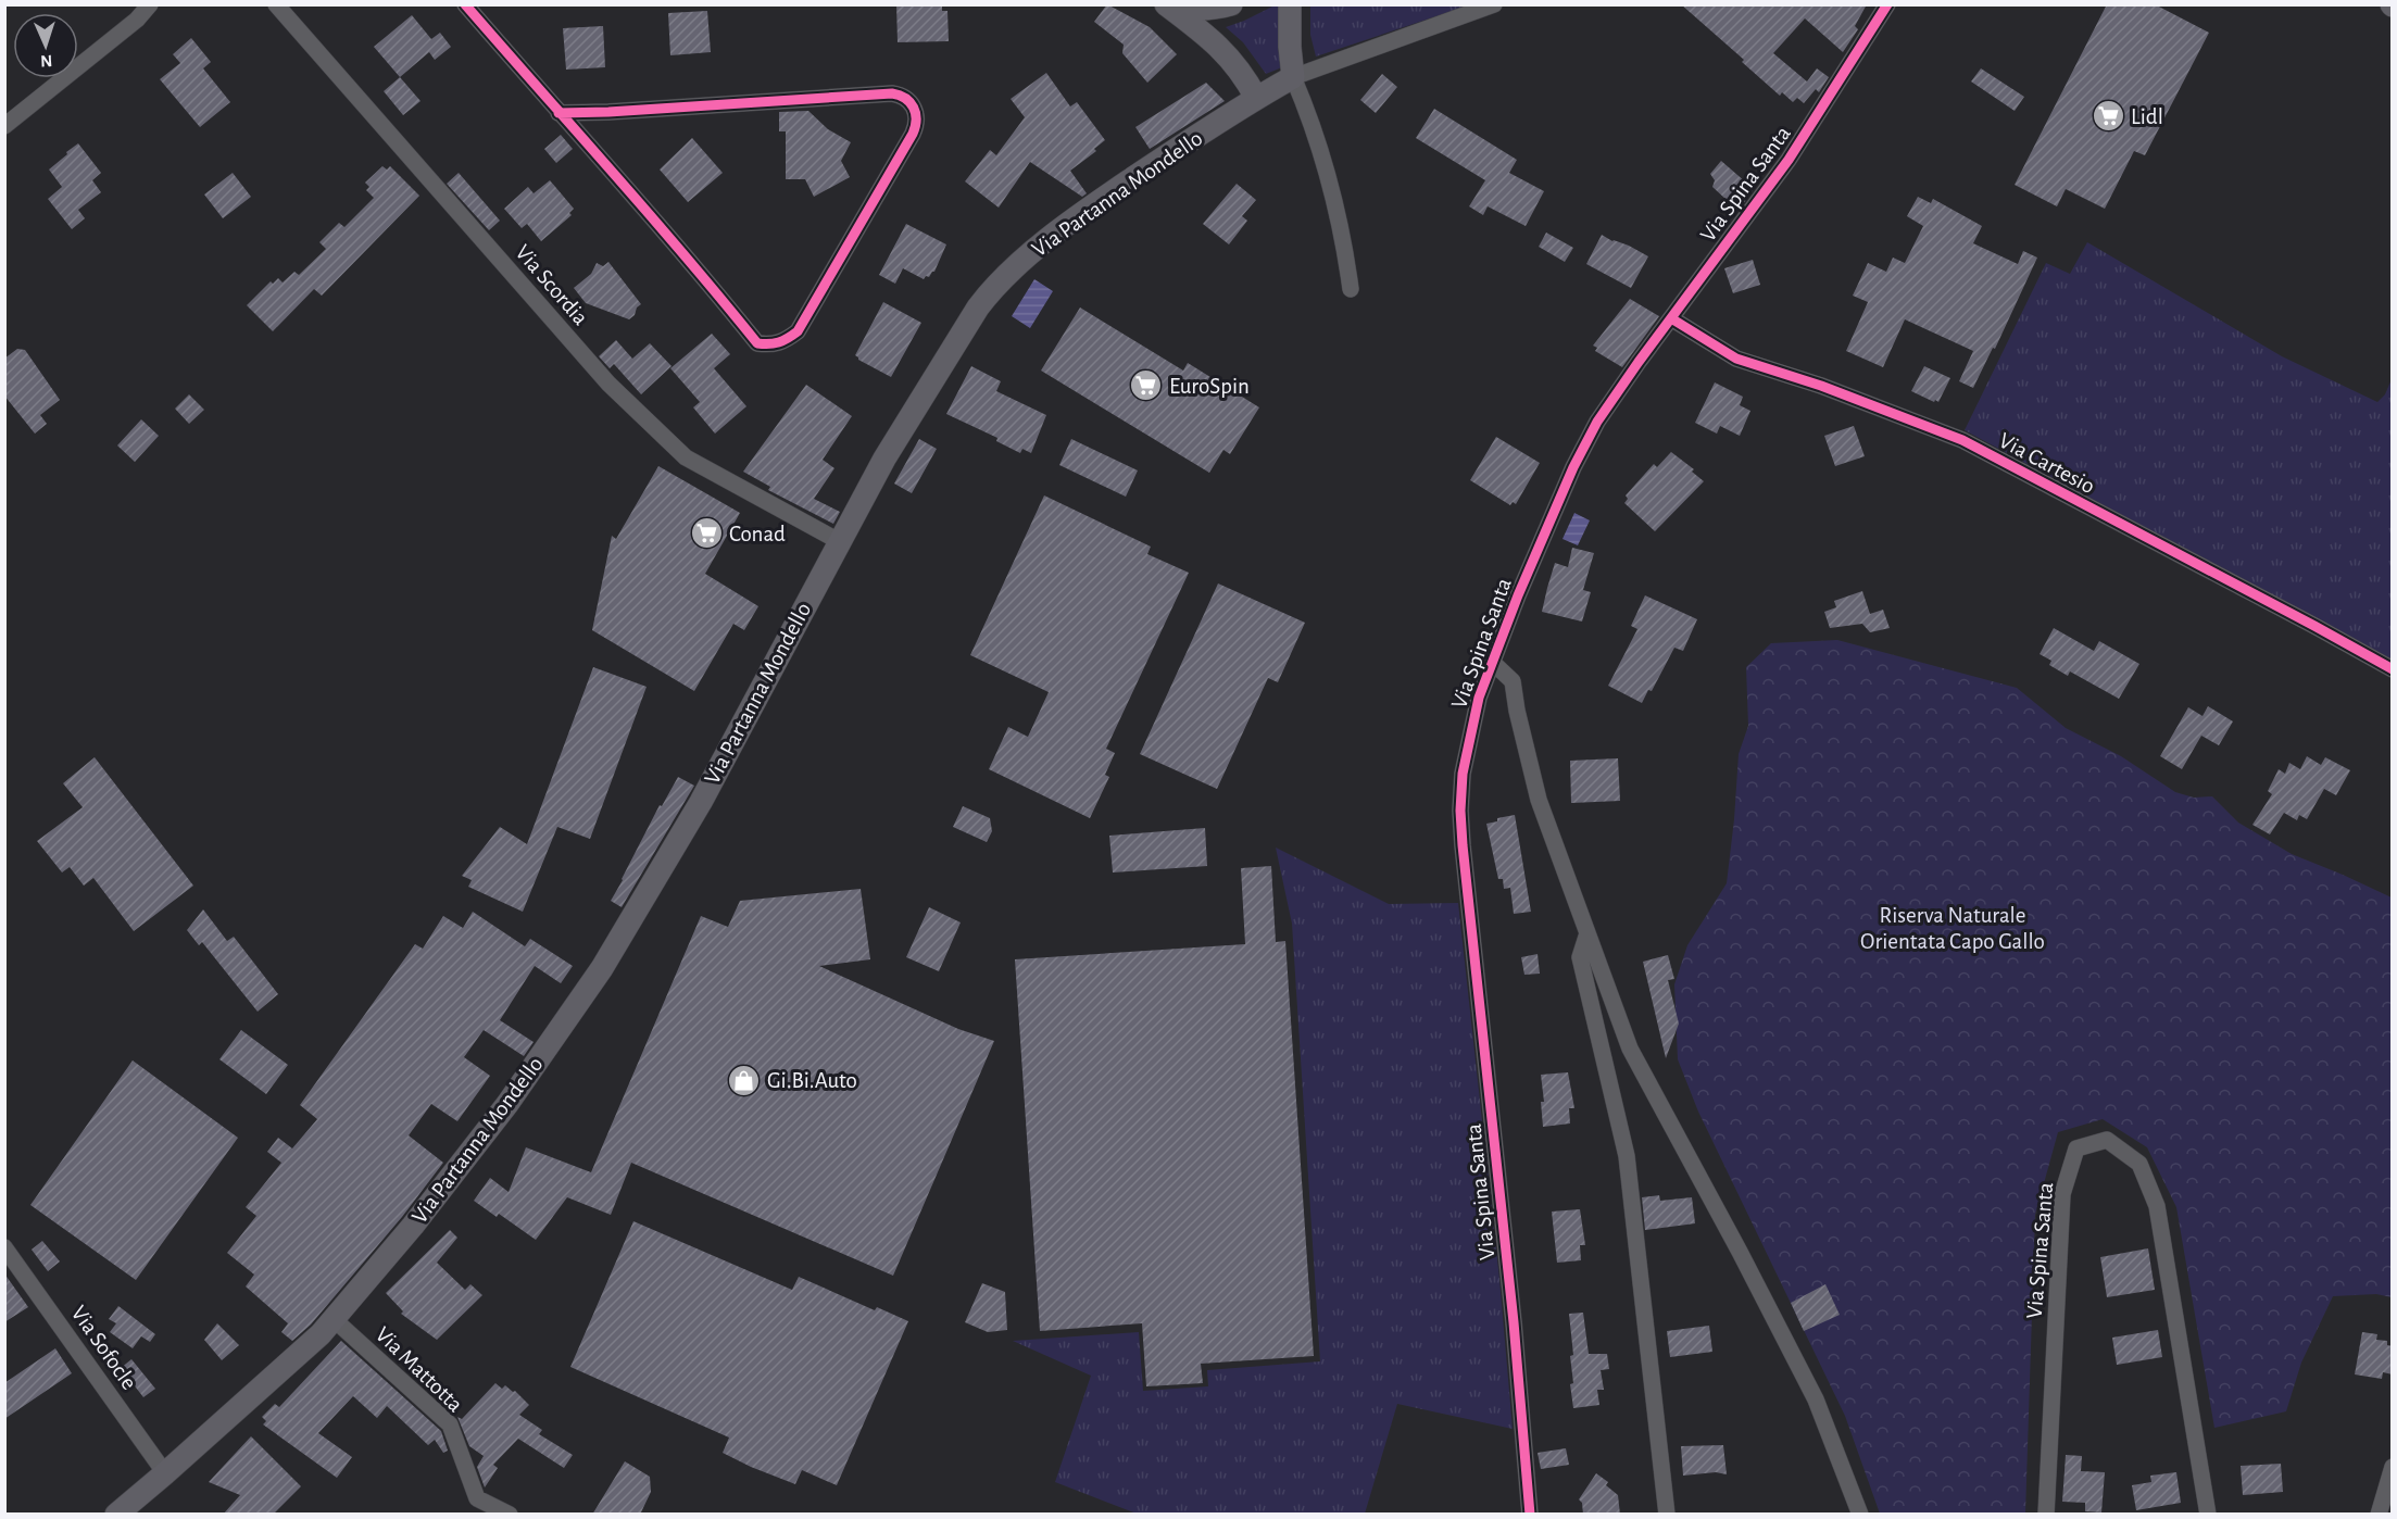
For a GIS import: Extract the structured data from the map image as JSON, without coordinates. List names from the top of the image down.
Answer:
{
  "streets": {
    "main road": ["Via Partanna Mondello"],
    "street": [
      "Via Spina Santa",
      "Via Scordia",
      "Via Cartesio",
      "Via Sofocle",
      "Via Mattotta"
    ]
  },
  "crossings": [
    ["Via Spina Santa", "Via Cartesio"],
    ["Via Partanna Mondello", "Via Scordia"],
    ["Via Partanna Mondello", "Via Sofocle"],
    ["Via Partanna Mondello", "Via Mattotta"]
  ],
  "parks": ["Riserva Naturale Orientata Capo Gallo"],
  "places": {
    "supermarket": ["Lidl", "EuroSpin", "Conad"],
    "shop": ["Gi.Bi.Auto"]
  },
  "north": "bottom"
}
